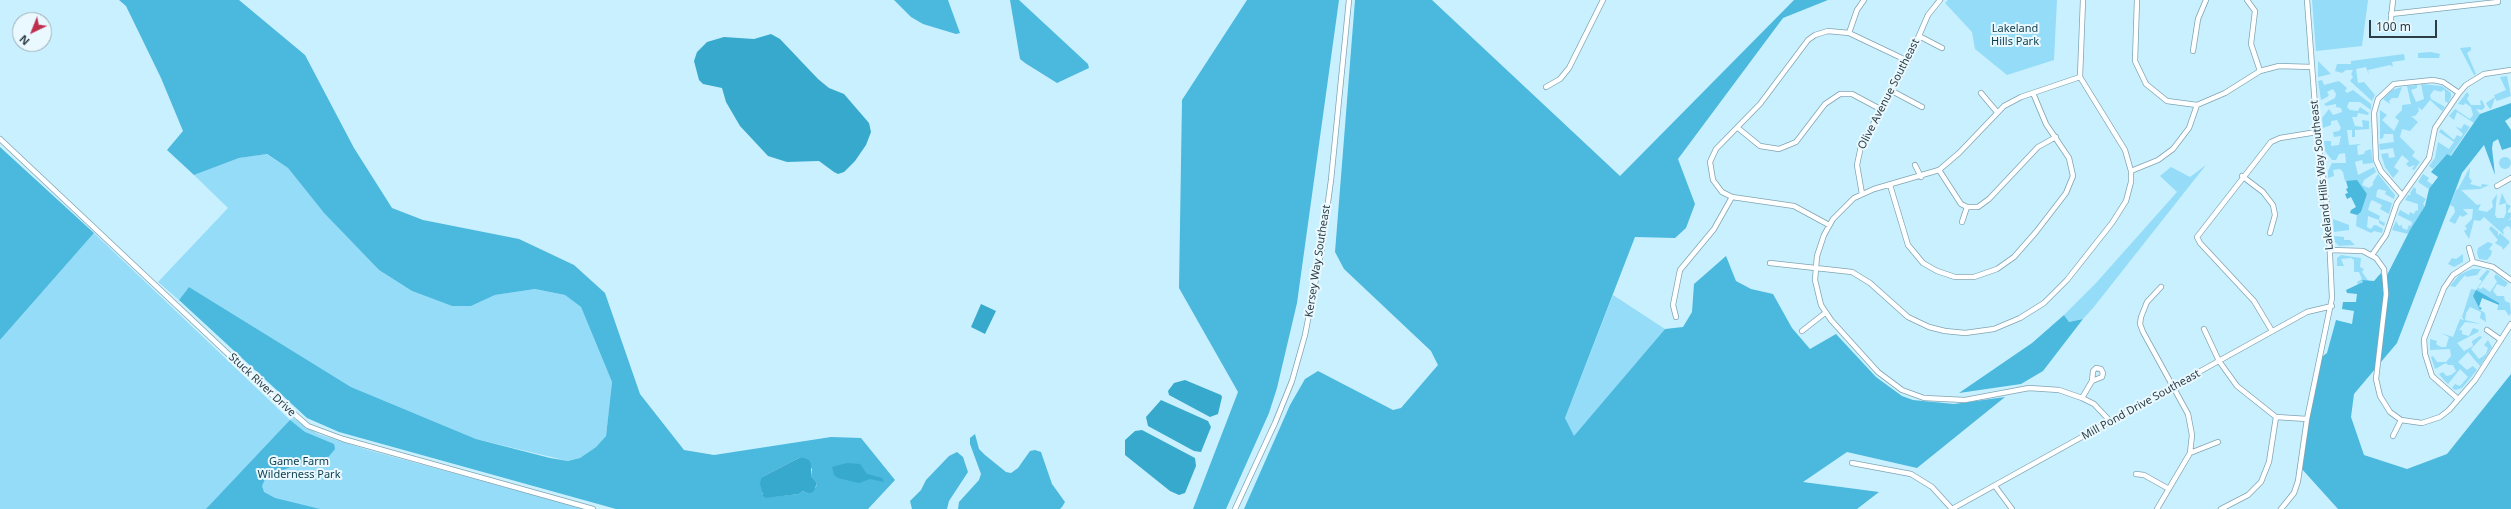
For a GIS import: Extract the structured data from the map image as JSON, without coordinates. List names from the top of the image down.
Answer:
{
  "streets": {
    "street": [
      "Olive Avenue Southeast",
      "Lakeland Hills Way Southeast",
      "Kersey Way Southeast",
      "Stuck River Drive",
      "Mill Pond Drive Southeast"
    ]
  },
  "crossings": [
    ["Lakeland Hills Way Southeast", "Mill Pond Drive Southeast"]
  ],
  "parks": ["Lakeland Hills Park", "Game Farm Wilderness Park"],
  "scale_bar": "100 m",
  "north": "bottom left"
}
